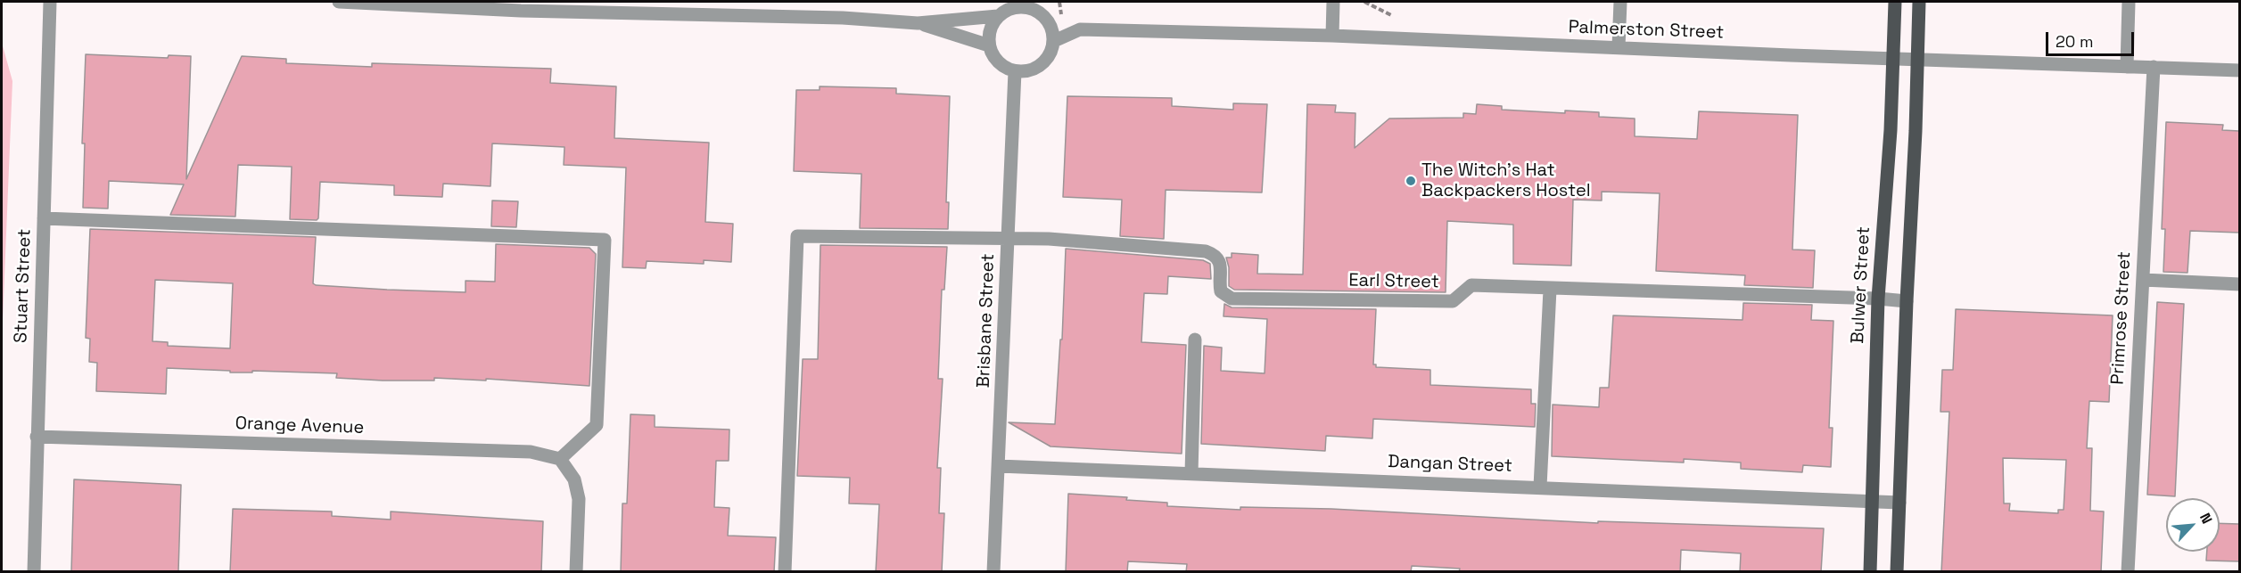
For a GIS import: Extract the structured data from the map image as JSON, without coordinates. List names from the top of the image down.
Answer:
{
  "streets": {
    "main road": ["Bulwer Street"],
    "street": [
      "Palmerston Street",
      "Earl Street",
      "Stuart Street",
      "Primrose Street",
      "Brisbane Street",
      "Orange Avenue",
      "Dangan Street"
    ]
  },
  "crossings": [
    ["Palmerston Street", "Bulwer Street"],
    ["Palmerston Street", "Primrose Street"],
    ["Palmerston Street", "Brisbane Street"],
    ["Earl Street", "Bulwer Street"],
    ["Earl Street", "Brisbane Street"],
    ["Bulwer Street", "Dangan Street"],
    ["Stuart Street", "Orange Avenue"],
    ["Brisbane Street", "Dangan Street"]
  ],
  "places": ["The Witch's Hat Backpackers Hostel"],
  "scale_bar": "20 m",
  "north": "top right"
}
